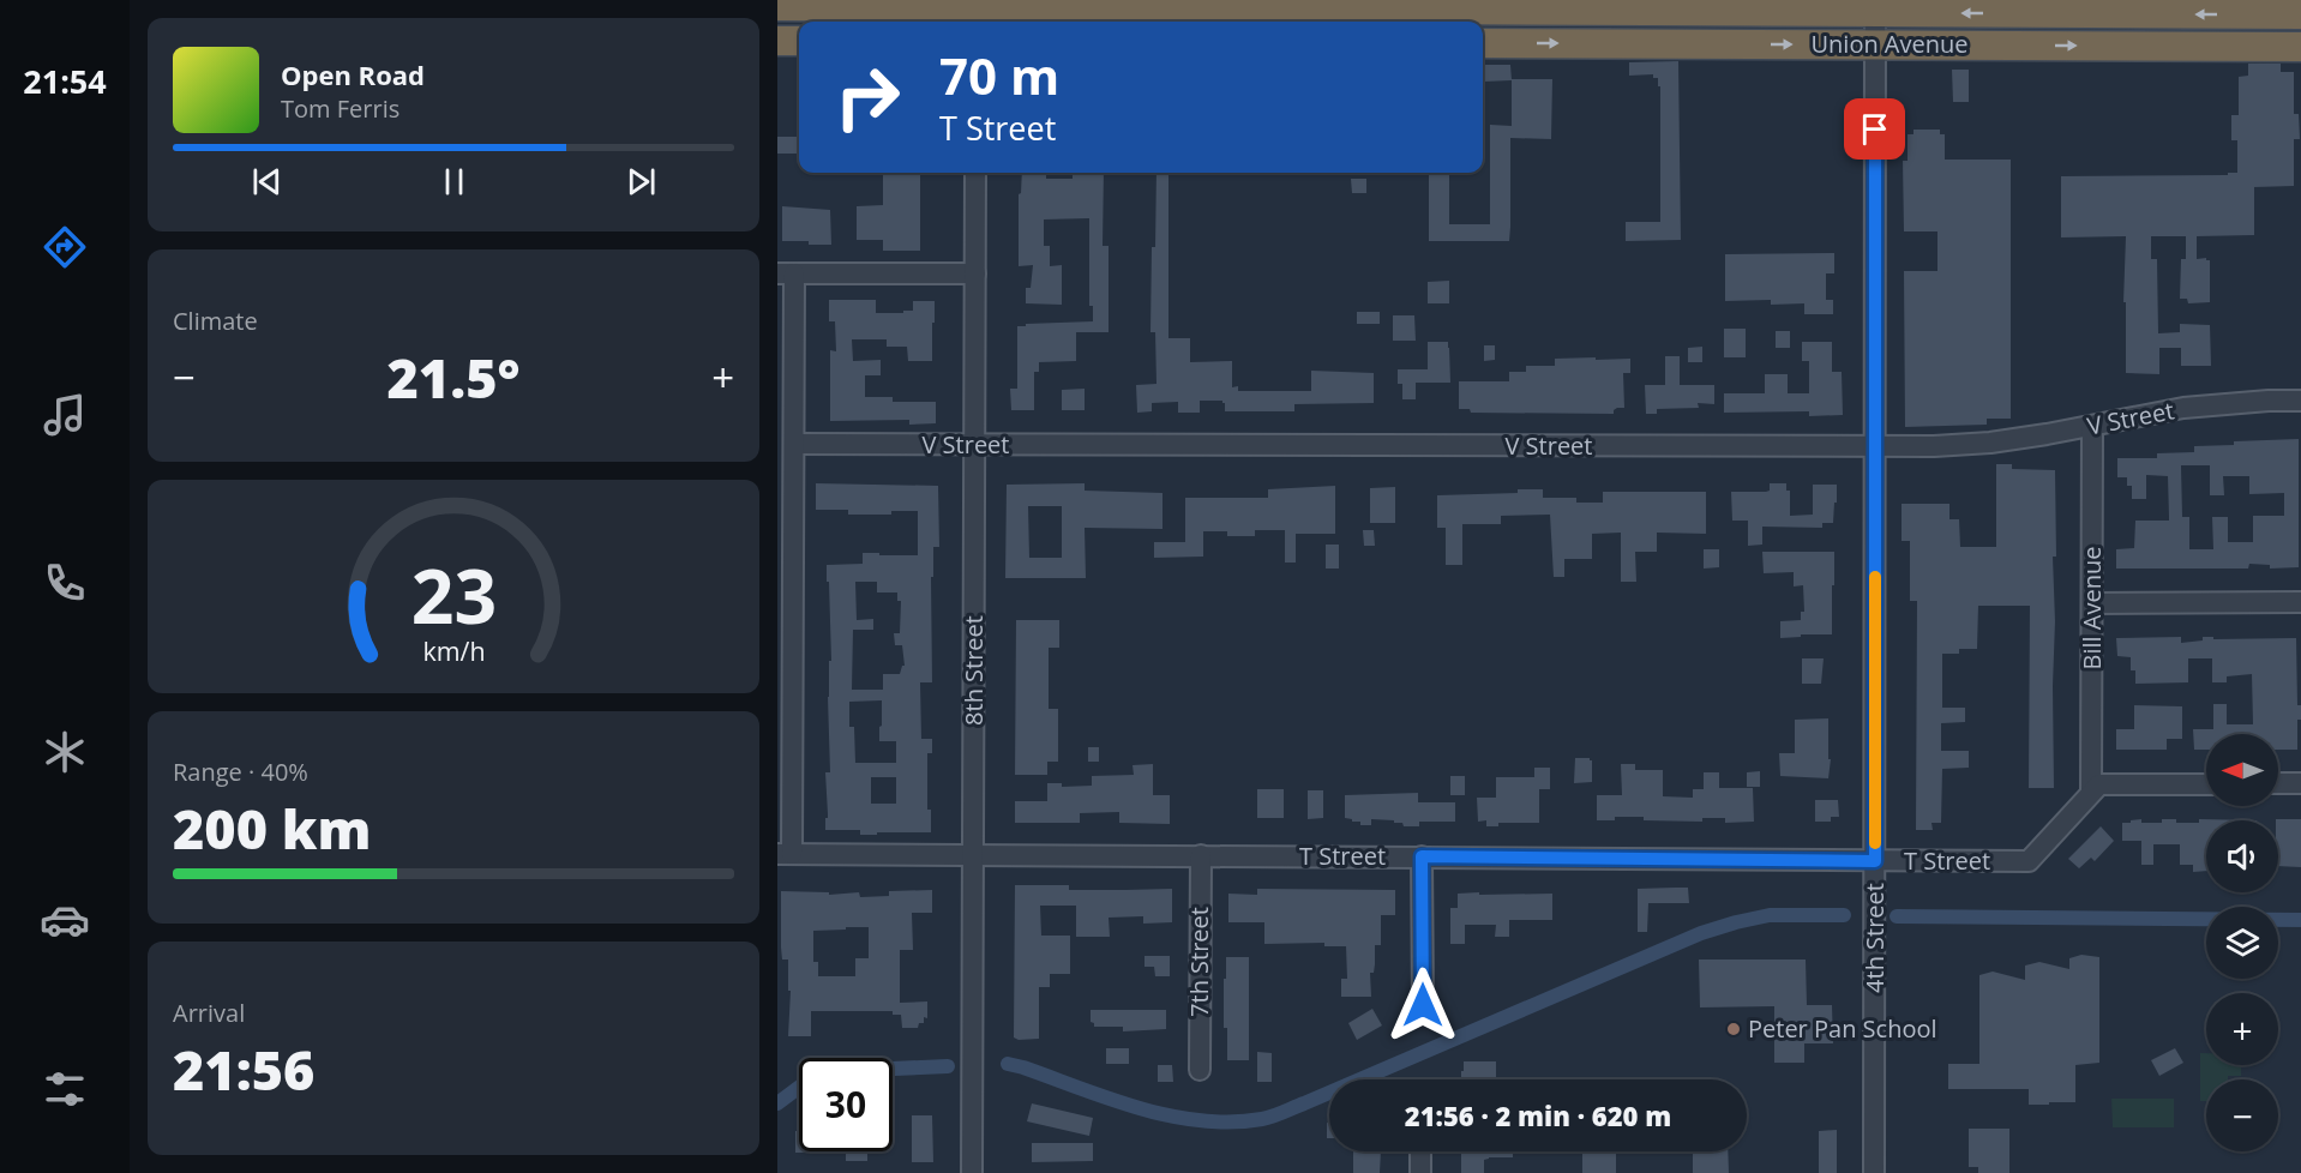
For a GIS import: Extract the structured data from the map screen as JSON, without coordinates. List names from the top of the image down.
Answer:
{
  "streets": {
    "highway": ["Union Avenue"],
    "street": [
      "V Street",
      "Bill Avenue",
      "8th Street",
      "T Street",
      "4th Street",
      "7th Street"
    ]
  },
  "crossings": [
    ["Union Avenue", "4th Street"],
    ["V Street", "Bill Avenue"],
    ["V Street", "8th Street"],
    ["V Street", "4th Street"],
    ["Bill Avenue", "T Street"],
    ["8th Street", "T Street"],
    ["T Street", "4th Street"],
    ["T Street", "7th Street"]
  ],
  "places": ["Peter Pan School"],
  "north": "left",
  "page": {
    "tabs": "21:54",
    "turn": ["70 m", "T Street"],
    "song": ["Open Road", "Tom Ferris"],
    "tile": [
      "Climate",
      ["Range · 40%", "200 km"],
      ["Arrival", "21:56"]
    ],
    "heat": ["−", "21.5°", "+"],
    "map_buttons": ["+", "−"],
    "limit": "30",
    "trip": "21:56 · 2 min · 620 m",
    "gauge": ["23", "km/h"]
  }
}
